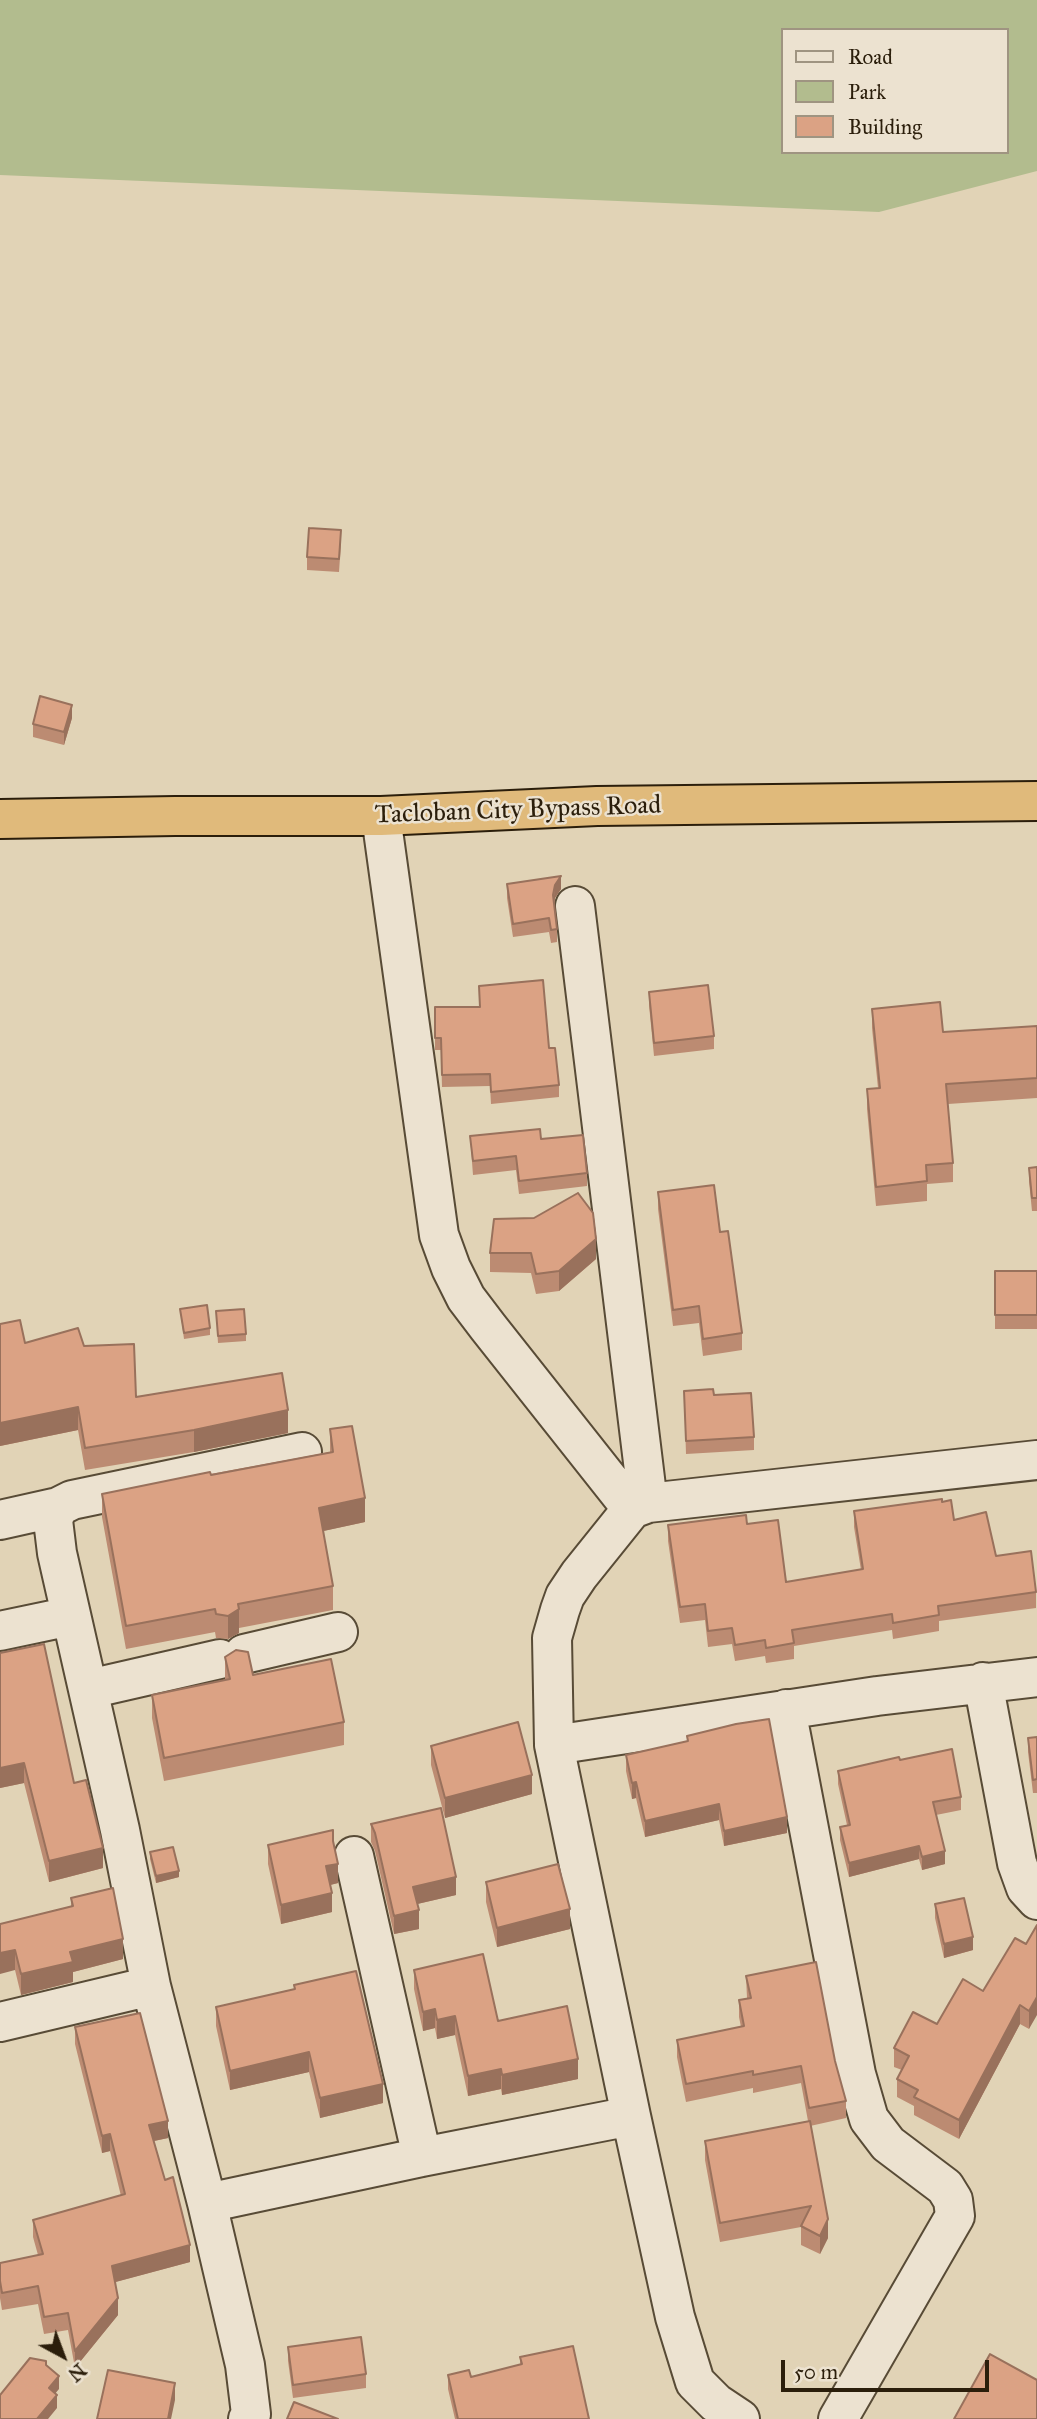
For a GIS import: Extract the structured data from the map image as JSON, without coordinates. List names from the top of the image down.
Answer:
{
  "streets": {
    "highway": ["Tacloban City Bypass Road"]
  },
  "legend": ["Road", "Park", "Building"],
  "scale_bar": "50 m",
  "north": "bottom right"
}
